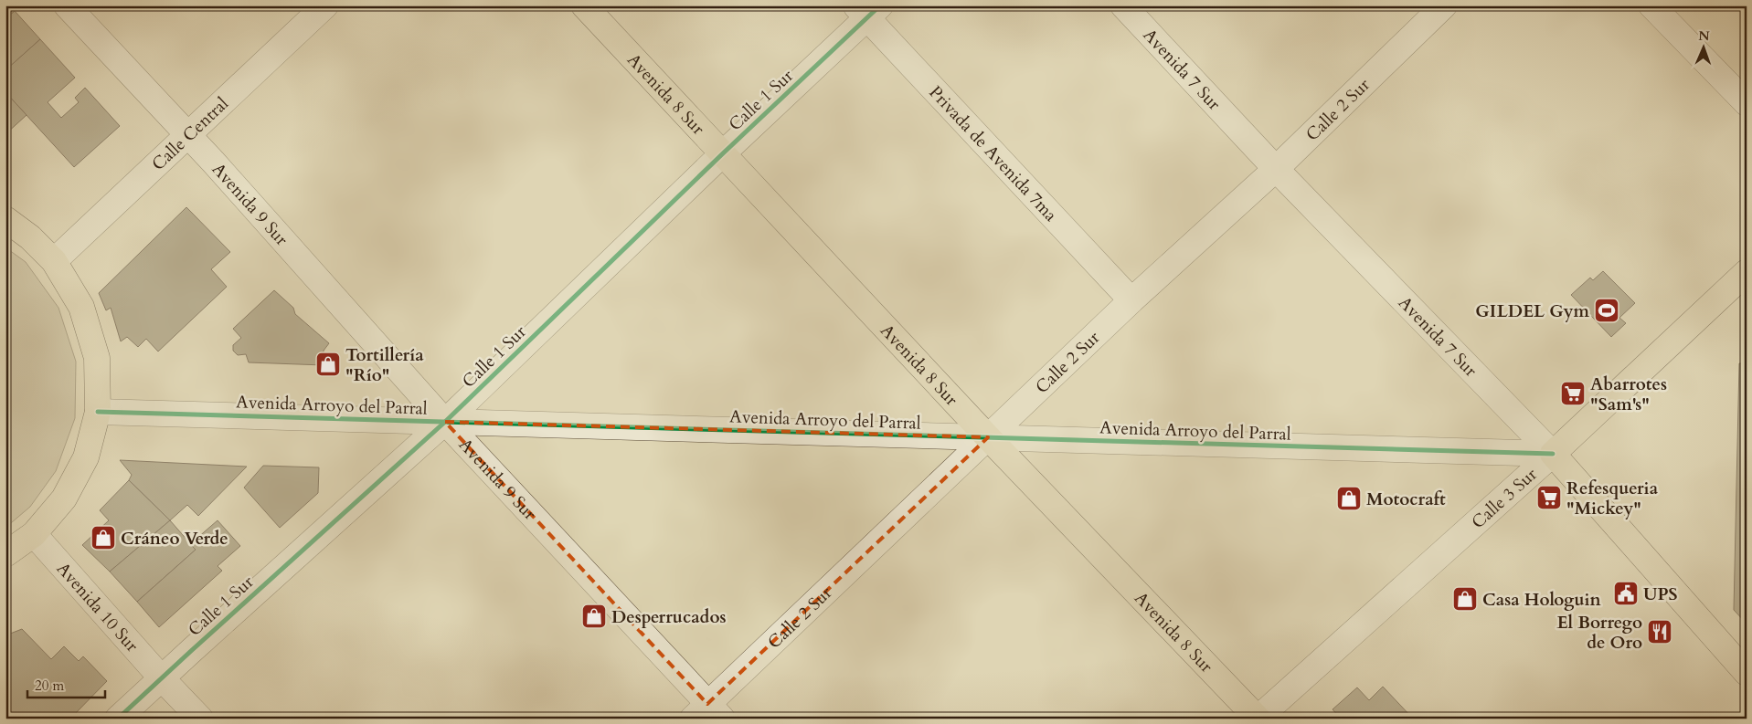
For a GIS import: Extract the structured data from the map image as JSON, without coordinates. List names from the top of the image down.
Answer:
{
  "streets": {
    "main road": ["Avenida 7 Sur", "Avenida 8 Sur", "Calle 3 Sur"],
    "street": [
      "Calle 1 Sur",
      "Calle 2 Sur",
      "Calle Central",
      "Privada de Avenida 7ma",
      "Avenida 9 Sur",
      "Avenida Arroyo del Parral",
      "Avenida 10 Sur"
    ]
  },
  "crossings": [
    ["Avenida 7 Sur", "Calle 2 Sur"],
    ["Avenida 7 Sur", "Avenida Arroyo del Parral"],
    ["Avenida 7 Sur", "Calle 3 Sur"],
    ["Avenida 8 Sur", "Calle 1 Sur"],
    ["Avenida 8 Sur", "Calle 2 Sur"],
    ["Avenida 8 Sur", "Avenida Arroyo del Parral"],
    ["Avenida 8 Sur", "Calle 3 Sur"],
    ["Calle 1 Sur", "Privada de Avenida 7ma"],
    ["Calle 1 Sur", "Avenida 9 Sur"],
    ["Calle 1 Sur", "Avenida Arroyo del Parral"],
    ["Calle 1 Sur", "Avenida 10 Sur"],
    ["Calle 2 Sur", "Privada de Avenida 7ma"],
    ["Calle 2 Sur", "Avenida 9 Sur"],
    ["Calle 2 Sur", "Avenida Arroyo del Parral"],
    ["Calle Central", "Avenida 9 Sur"],
    ["Avenida 9 Sur", "Avenida Arroyo del Parral"],
    ["Avenida Arroyo del Parral", "Calle 3 Sur"]
  ],
  "places": {
    "sports": ["GILDEL Gym"],
    "shop": [
      "Tortillería \"Río\"",
      "Motocraft",
      "Cráneo Verde",
      "Casa Hologuin",
      "Desperrucados"
    ],
    "supermarket": ["Abarrotes \"Sam's\"", "Refesqueria \"Mickey\""],
    "public building": ["UPS"],
    "restaurant": ["El Borrego de Oro"]
  },
  "scale_bar": "20 m",
  "north": "top"
}
